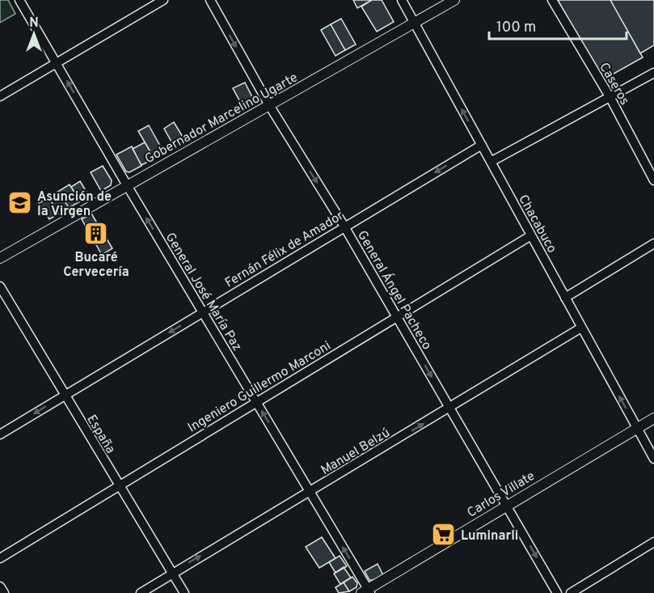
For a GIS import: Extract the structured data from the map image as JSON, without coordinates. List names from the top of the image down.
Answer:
{
  "streets": {
    "street": [
      "Caseros",
      "Gobernador Marcelino Ugarte",
      "Chacabuco",
      "Fernán Félix de Amador",
      "General Ángel Pacheco",
      "General José María Paz",
      "Ingeniero Guillermo Marconi",
      "España",
      "Manuel Belzú",
      "Carlos Villate"
    ]
  },
  "crossings": [
    ["Gobernador Marcelino Ugarte", "Chacabuco"],
    ["Gobernador Marcelino Ugarte", "General Ángel Pacheco"],
    ["Gobernador Marcelino Ugarte", "General José María Paz"],
    ["Chacabuco", "Fernán Félix de Amador"],
    ["Chacabuco", "Ingeniero Guillermo Marconi"],
    ["Chacabuco", "Manuel Belzú"],
    ["Chacabuco", "Carlos Villate"],
    ["Fernán Félix de Amador", "General Ángel Pacheco"],
    ["Fernán Félix de Amador", "General José María Paz"],
    ["Fernán Félix de Amador", "España"],
    ["General Ángel Pacheco", "Ingeniero Guillermo Marconi"],
    ["General Ángel Pacheco", "Manuel Belzú"],
    ["General Ángel Pacheco", "Carlos Villate"],
    ["General José María Paz", "Ingeniero Guillermo Marconi"],
    ["General José María Paz", "Manuel Belzú"],
    ["General José María Paz", "Carlos Villate"],
    ["Ingeniero Guillermo Marconi", "España"],
    ["España", "Manuel Belzú"]
  ],
  "one_way": [
    "Chacabuco",
    "Fernán Félix de Amador",
    "General Ángel Pacheco",
    "General José María Paz",
    "Manuel Belzú"
  ],
  "places": {
    "school or university": ["Asunción de la Virgen"],
    "building": ["Bucaré Cervecería"],
    "supermarket": ["Luminarli"]
  },
  "scale_bar": "100 m",
  "north": "top"
}
